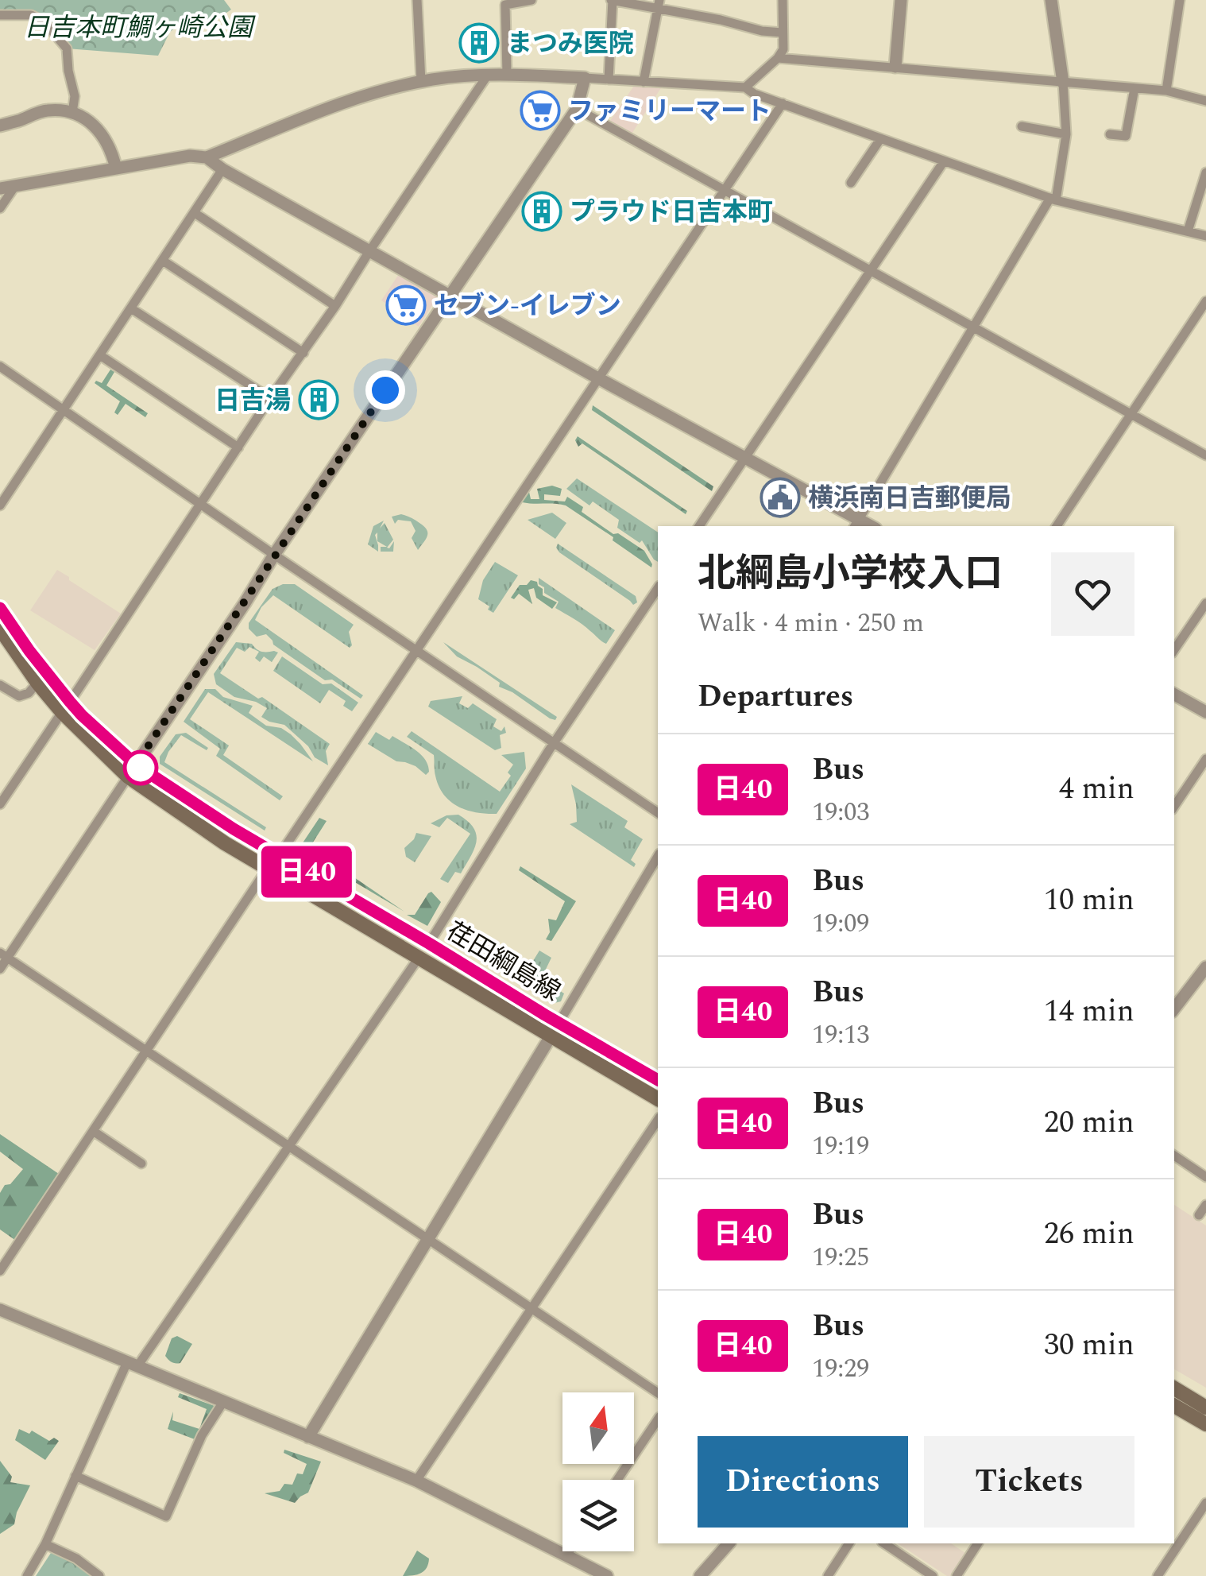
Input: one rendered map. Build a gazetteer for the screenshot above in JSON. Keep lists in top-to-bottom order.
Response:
{
  "streets": {
    "main road": ["荏田綱島線"]
  },
  "parks": ["日吉本町鯛ヶ崎公園"],
  "places": {
    "building": ["まつみ医院", "プラウド日吉本町", "日吉湯"],
    "supermarket": ["ファミリーマート", "セブン-イレブン"],
    "public building": ["横浜南日吉郵便局"]
  },
  "lines": ["bus line 日40"],
  "north": "top",
  "page": {
    "on_map": "日40",
    "heading": [
      ["北綱島小学校入口", "Walk · 4 min · 250 m"],
      "Departures"
    ],
    "list": [
      {
        "mark": "日40",
        "name": "Bus",
        "note": "19:03",
        "value": "4 min"
      },
      {
        "mark": "日40",
        "name": "Bus",
        "note": "19:09",
        "value": "10 min"
      },
      {
        "mark": "日40",
        "name": "Bus",
        "note": "19:13",
        "value": "14 min"
      },
      {
        "mark": "日40",
        "name": "Bus",
        "note": "19:19",
        "value": "20 min"
      },
      {
        "mark": "日40",
        "name": "Bus",
        "note": "19:25",
        "value": "26 min"
      },
      {
        "mark": "日40",
        "name": "Bus",
        "note": "19:29",
        "value": "30 min"
      }
    ],
    "buttons": ["Directions", "Tickets"]
  }
}
